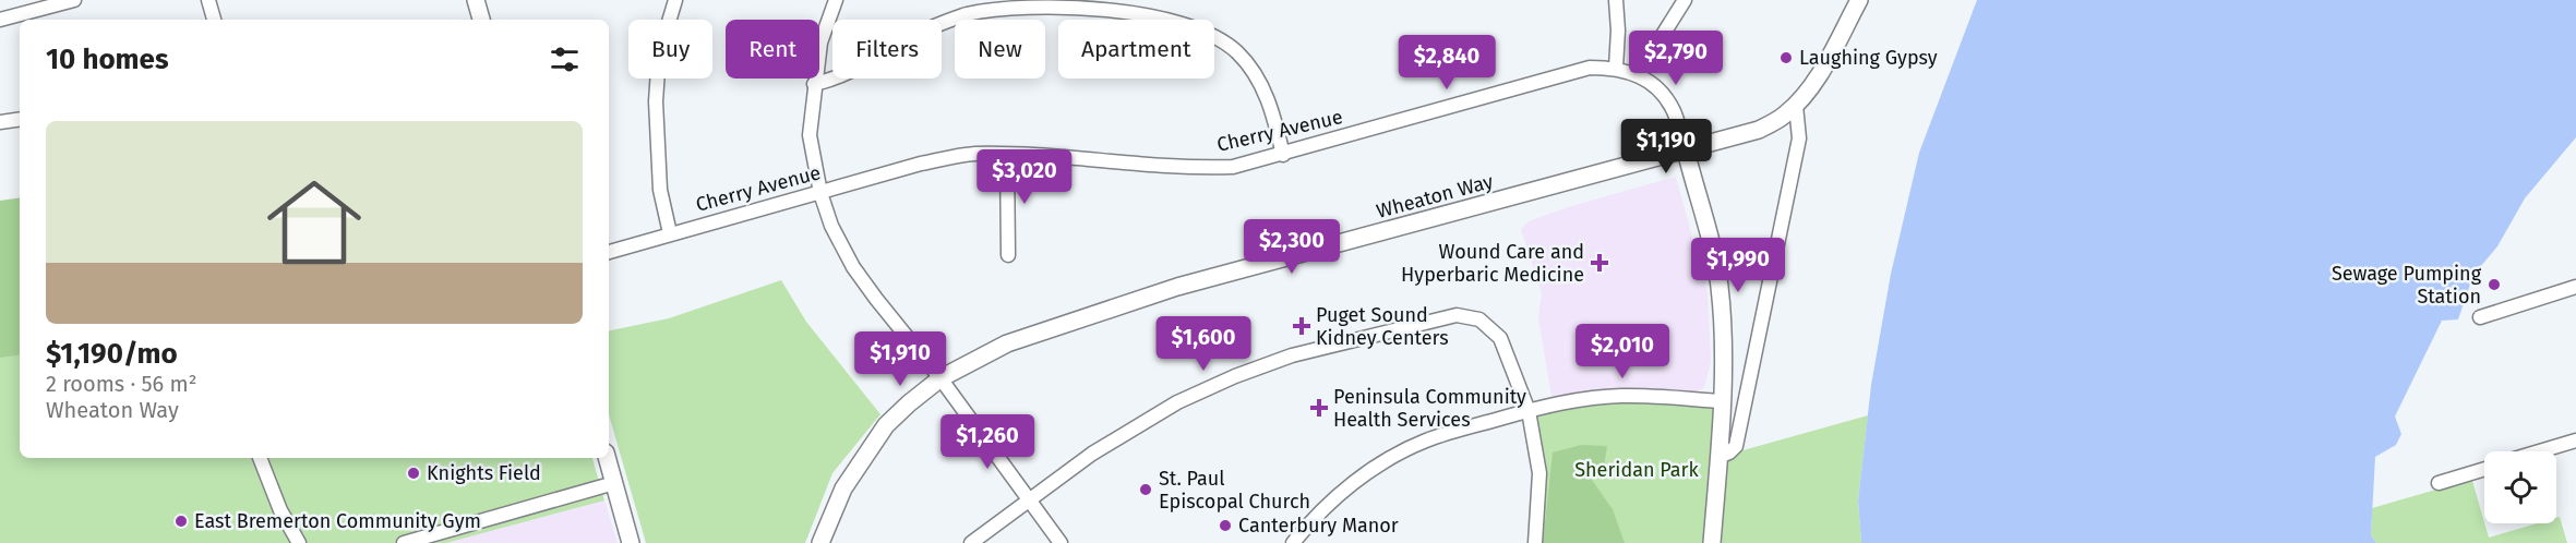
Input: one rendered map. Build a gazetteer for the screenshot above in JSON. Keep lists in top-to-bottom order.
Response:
{
  "streets": {
    "main road": ["Wheaton Way"],
    "street": ["Cherry Avenue"]
  },
  "crossings": [
    ["Cherry Avenue", "Wheaton Way"]
  ],
  "parks": ["Sheridan Park"],
  "places": {
    "other": [
      "Laughing Gypsy",
      "Sewage Pumping Station",
      "Knights Field",
      "St. Paul Episcopal Church",
      "East Bremerton Community Gym",
      "Canterbury Manor"
    ],
    "health": ["Wound Care and Hyperbaric Medicine", "Puget Sound Kidney Centers", "Peninsula Community Health Services"]
  },
  "page": {
    "chip": [
      "Buy",
      "Rent",
      "Filters",
      "New",
      "Apartment"
    ],
    "heading": "10 homes",
    "price": [
      "$2,790",
      "$2,840",
      "$1,190",
      "$3,020",
      "$2,300",
      "$1,990",
      "$1,600",
      "$2,010",
      "$1,910",
      "$1,260"
    ],
    "list": [
      {
        "name": "$1,190/mo",
        "note": "2 rooms · 56 m² · Wheaton Way"
      }
    ]
  }
}
